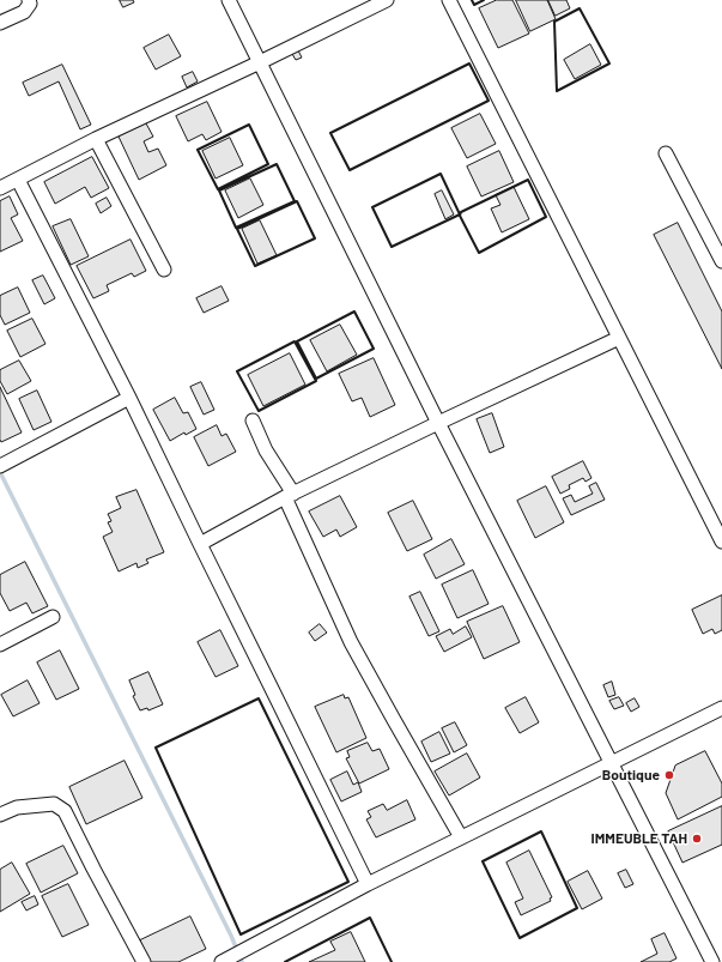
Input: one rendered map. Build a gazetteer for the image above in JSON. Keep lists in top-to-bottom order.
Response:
{
  "places": ["Boutique", "IMMEUBLE TAH"]
}
